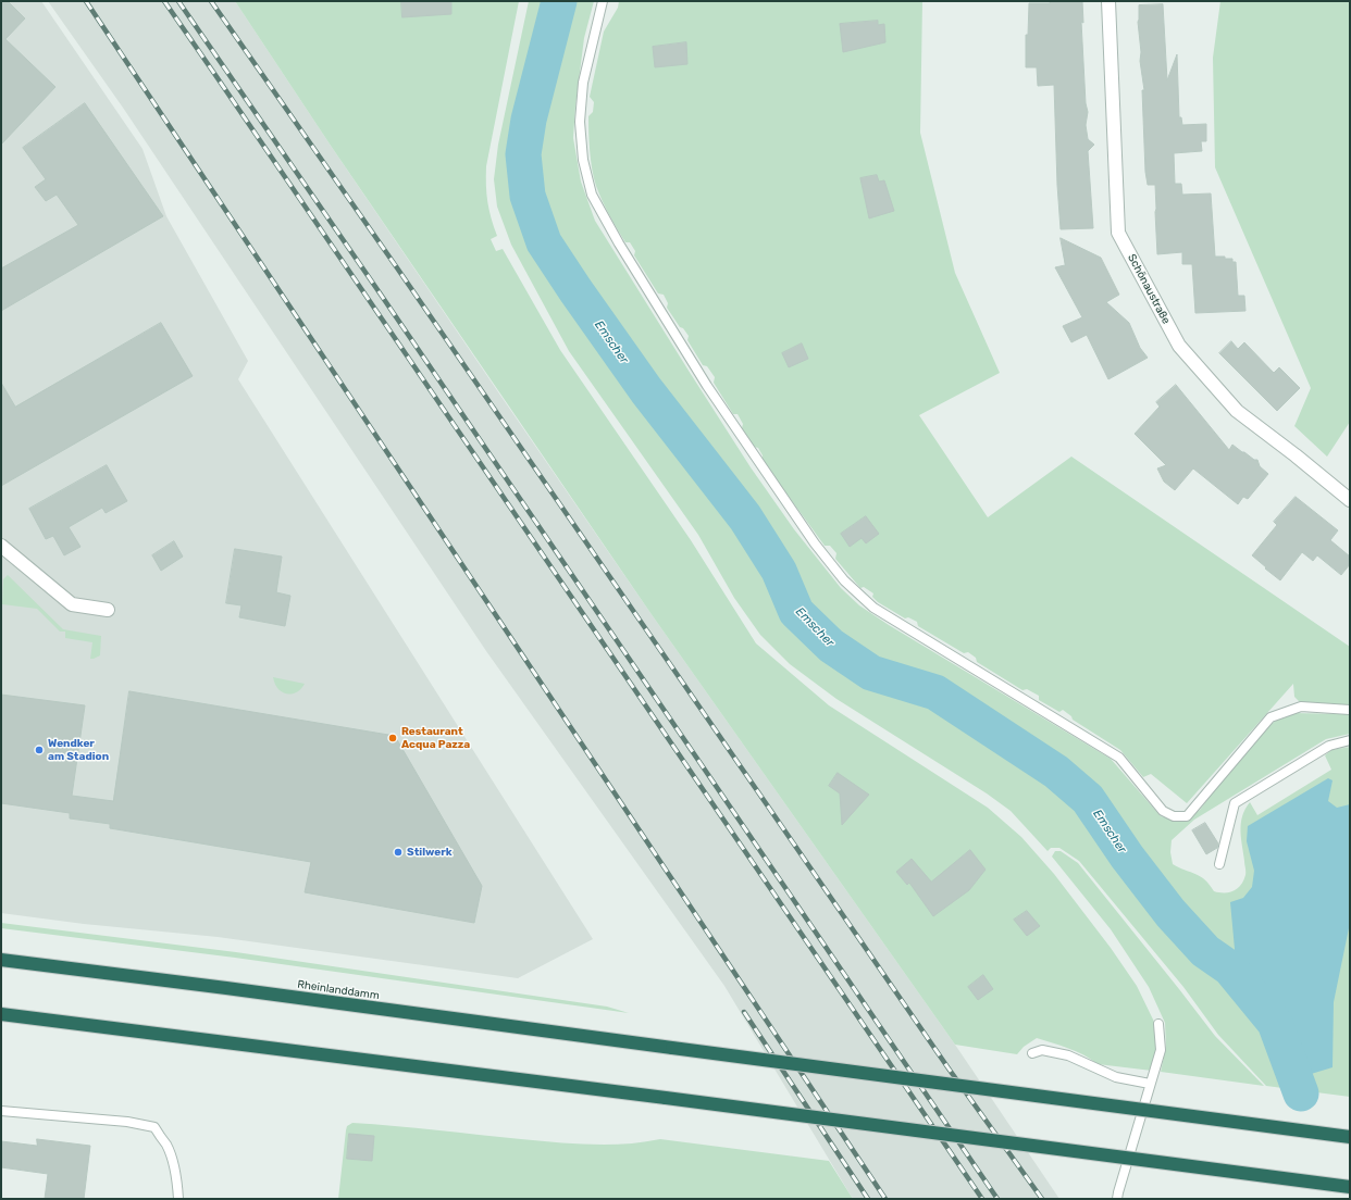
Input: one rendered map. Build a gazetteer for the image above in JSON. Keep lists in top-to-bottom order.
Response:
{
  "streets": {
    "highway": ["Rheinlanddamm"],
    "street": ["Schönaustraße"]
  },
  "water": ["Emscher"],
  "places": ["Restaurant Acqua Pazza", "Wendker am Stadion", "Stilwerk"]
}
